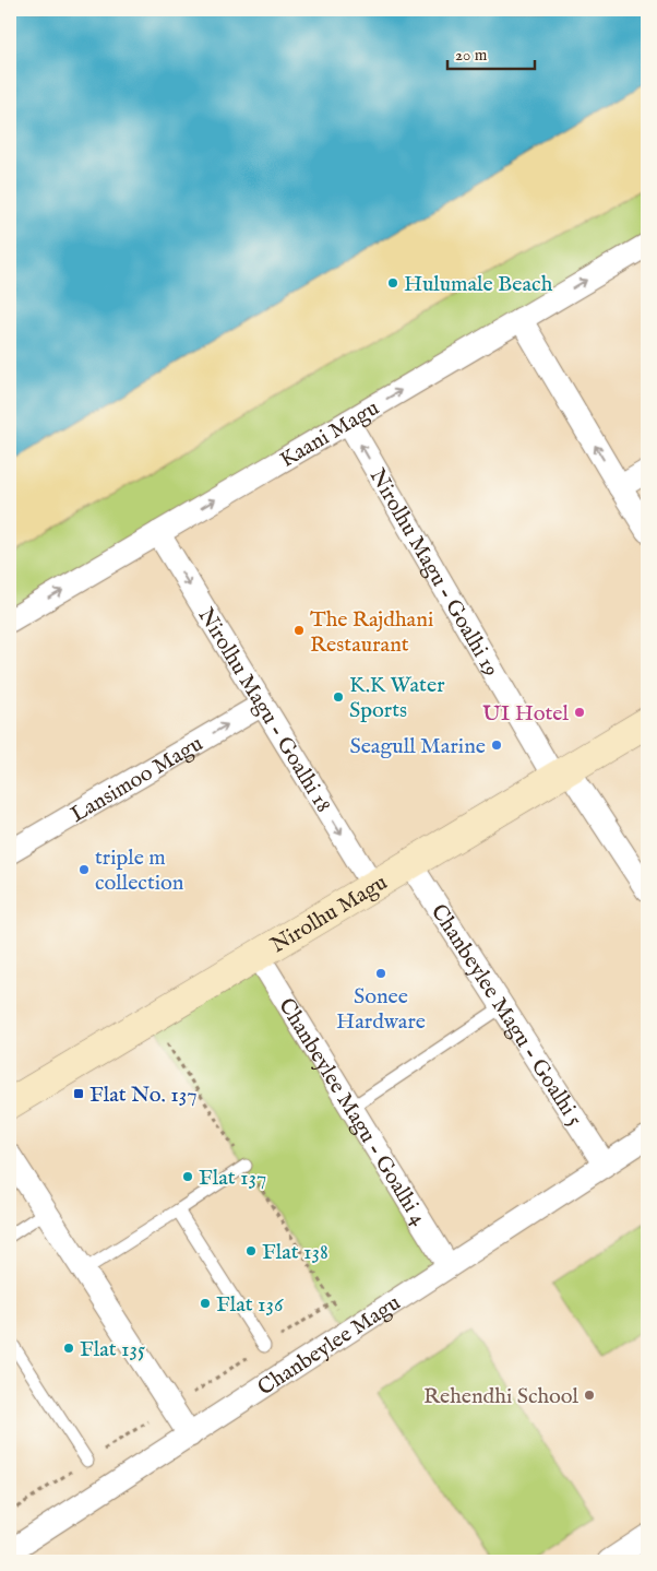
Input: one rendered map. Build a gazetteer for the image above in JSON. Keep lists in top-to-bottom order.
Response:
{
  "streets": {
    "street": [
      "Kaani Magu",
      "Nirolhu Magu - Goalhi 19",
      "Nirolhu Magu - Goalhi 18",
      "Lansimoo Magu",
      "Nirolhu Magu",
      "Chanbeylee Magu - Goalhi 5",
      "Chanbeylee Magu - Goalhi 4",
      "Chanbeylee Magu"
    ]
  },
  "crossings": [
    ["Kaani Magu", "Nirolhu Magu - Goalhi 19"],
    ["Kaani Magu", "Nirolhu Magu - Goalhi 18"],
    ["Nirolhu Magu - Goalhi 19", "Nirolhu Magu"],
    ["Nirolhu Magu - Goalhi 18", "Lansimoo Magu"],
    ["Nirolhu Magu - Goalhi 18", "Nirolhu Magu"],
    ["Nirolhu Magu", "Chanbeylee Magu - Goalhi 5"],
    ["Nirolhu Magu", "Chanbeylee Magu - Goalhi 4"],
    ["Chanbeylee Magu - Goalhi 5", "Chanbeylee Magu"],
    ["Chanbeylee Magu - Goalhi 4", "Chanbeylee Magu"]
  ],
  "one_way": ["Kaani Magu", "Nirolhu Magu - Goalhi 18", "Lansimoo Magu"],
  "places": {
    "other": [
      "Hulumale Beach",
      "The Rajdhani Restaurant",
      "K.K Water Sports",
      "UI Hotel",
      "Seagull Marine",
      "triple m collection",
      "Sonee Hardware",
      "Flat 137",
      "Flat 138",
      "Flat 136",
      "Flat 135",
      "Rehendhi School"
    ],
    "transit": ["Flat No. 137"]
  },
  "scale_bar": "20 m"
}
